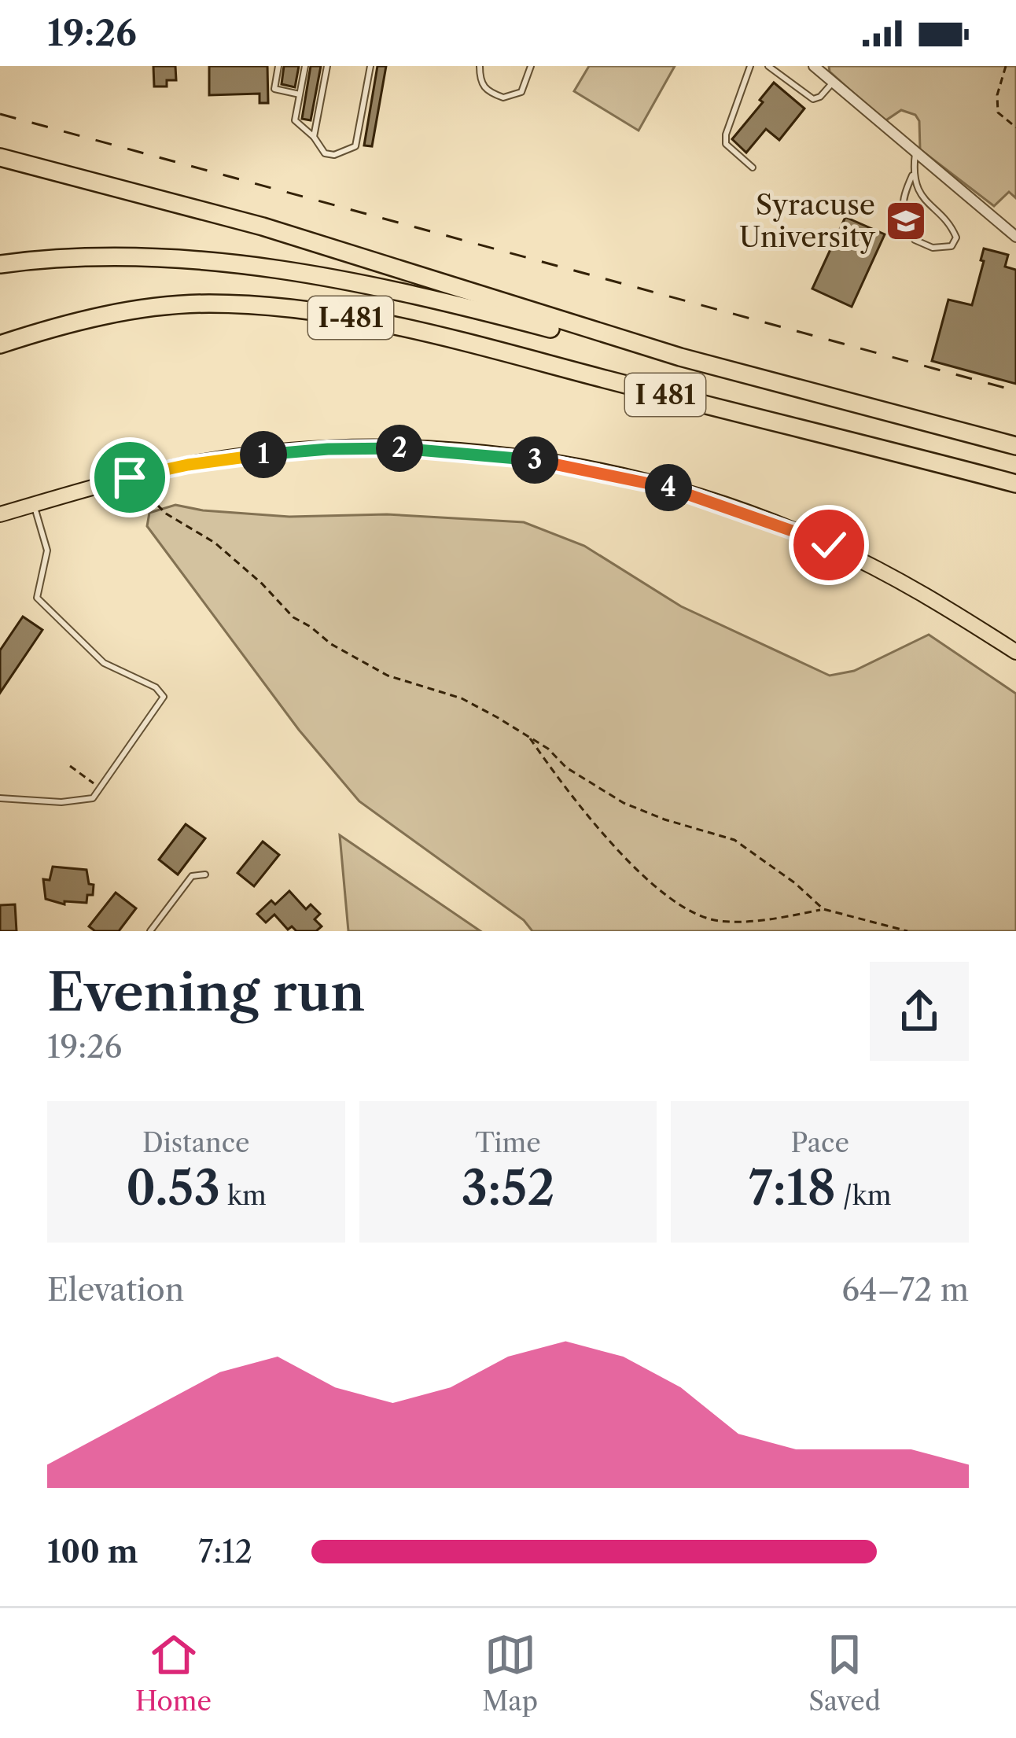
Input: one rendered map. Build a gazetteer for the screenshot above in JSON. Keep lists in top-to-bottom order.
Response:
{
  "streets": {
    "highway": ["I-481", "I 481"]
  },
  "crossings": [
    ["I-481", "I 481"]
  ],
  "places": {
    "school or university": ["Syracuse University"]
  },
  "page": {
    "status": "19:26",
    "pins": [
      "2",
      "1",
      "3",
      "4"
    ],
    "heading": ["Evening run", "19:26"],
    "stats": [
      ["Distance", "0.53 km"],
      ["Time", "3:52"],
      ["Pace", "7:18 /km"]
    ],
    "chart": ["Elevation", "64–72 m"],
    "list": [
      {
        "name": "100 m",
        "note": "7:12"
      }
    ],
    "tabs": ["Home", "Map", "Saved"]
  }
}
